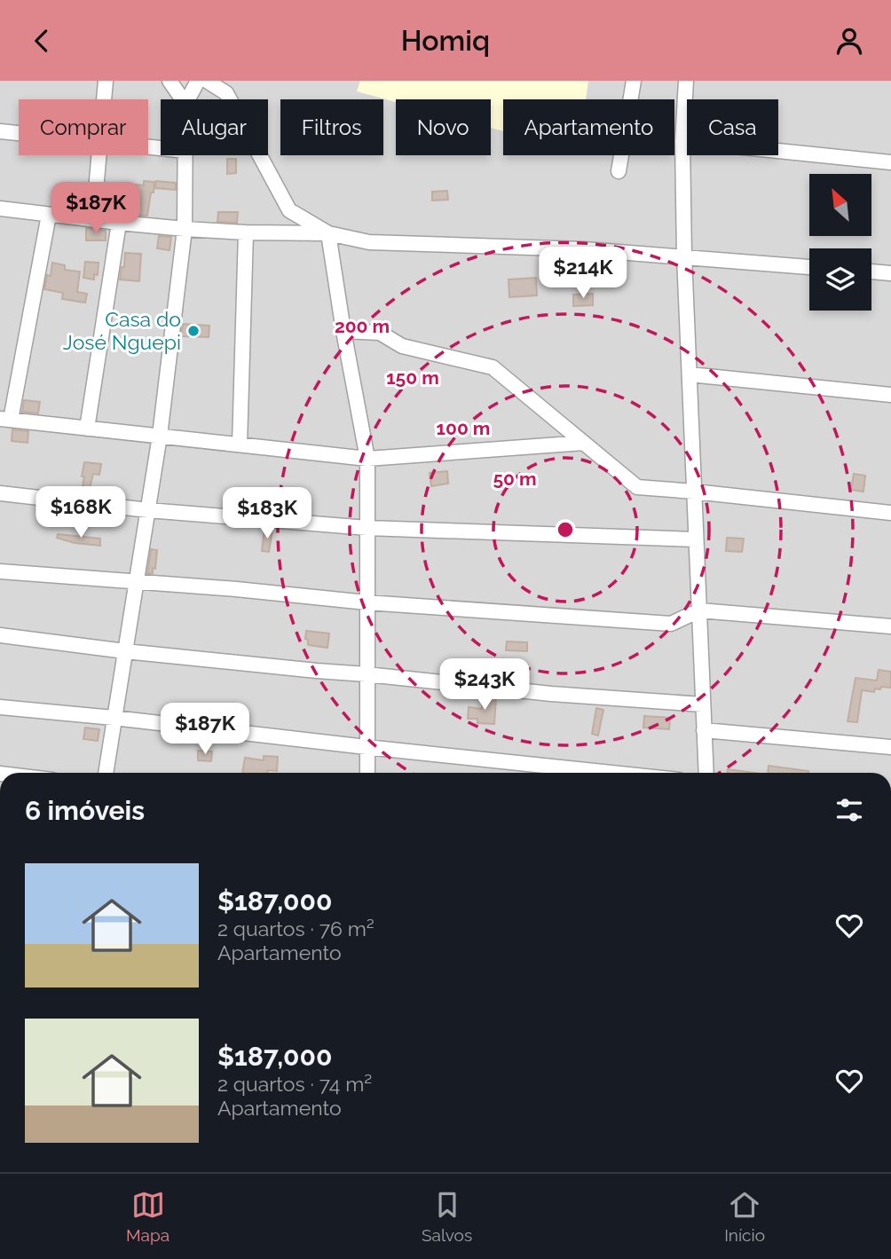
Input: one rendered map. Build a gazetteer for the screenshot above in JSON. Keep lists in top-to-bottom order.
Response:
{
  "places": ["Casa do José Nguepi"],
  "north": "top left",
  "page": {
    "header": "Homiq",
    "chip": [
      "Comprar",
      "Alugar",
      "Filtros",
      "Novo",
      "Apartamento",
      "Casa"
    ],
    "price": [
      "$187K",
      "$214K",
      "$168K",
      "$183K",
      "$243K",
      "$187K"
    ],
    "heading": "6 imóveis",
    "list": [
      {
        "name": "$187,000",
        "note": "2 quartos · 76 m² · Apartamento"
      },
      {
        "name": "$187,000",
        "note": "2 quartos · 74 m² · Apartamento"
      }
    ],
    "tabs": ["Mapa", "Salvos", "Início"]
  },
  "rings": [
    "200 m",
    "150 m",
    "100 m",
    "50 m"
  ]
}
